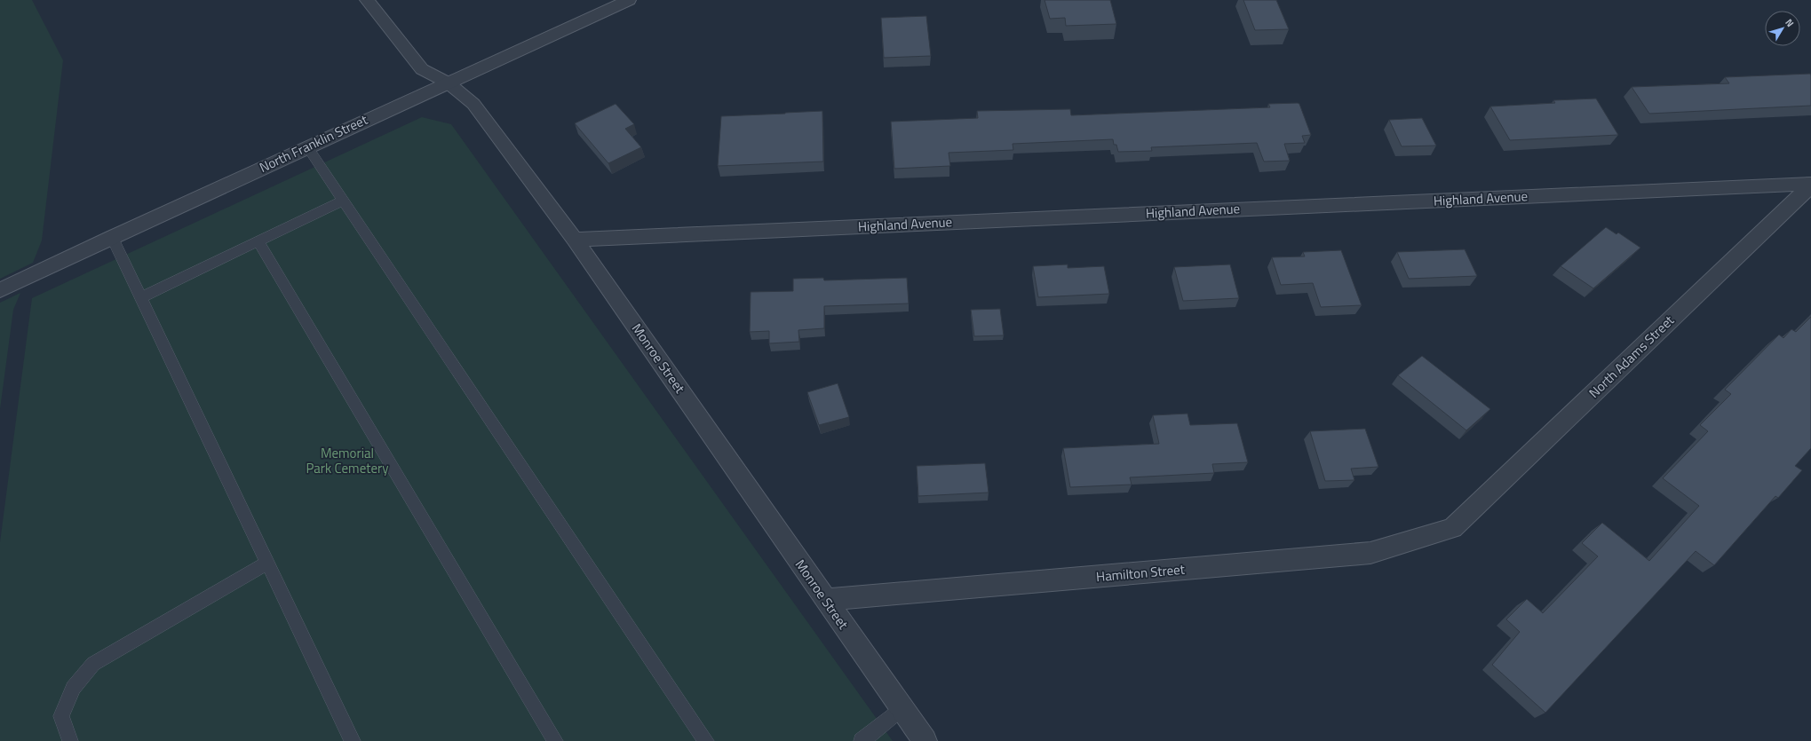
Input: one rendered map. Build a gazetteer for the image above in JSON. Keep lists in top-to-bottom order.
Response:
{
  "streets": {
    "street": [
      "North Franklin Street",
      "Highland Avenue",
      "North Adams Street",
      "Monroe Street",
      "Hamilton Street"
    ]
  },
  "crossings": [
    ["North Franklin Street", "Monroe Street"],
    ["Highland Avenue", "North Adams Street"],
    ["Highland Avenue", "Monroe Street"],
    ["North Adams Street", "Hamilton Street"],
    ["Monroe Street", "Hamilton Street"]
  ],
  "parks": ["Memorial Park Cemetery"],
  "north": "top right"
}
